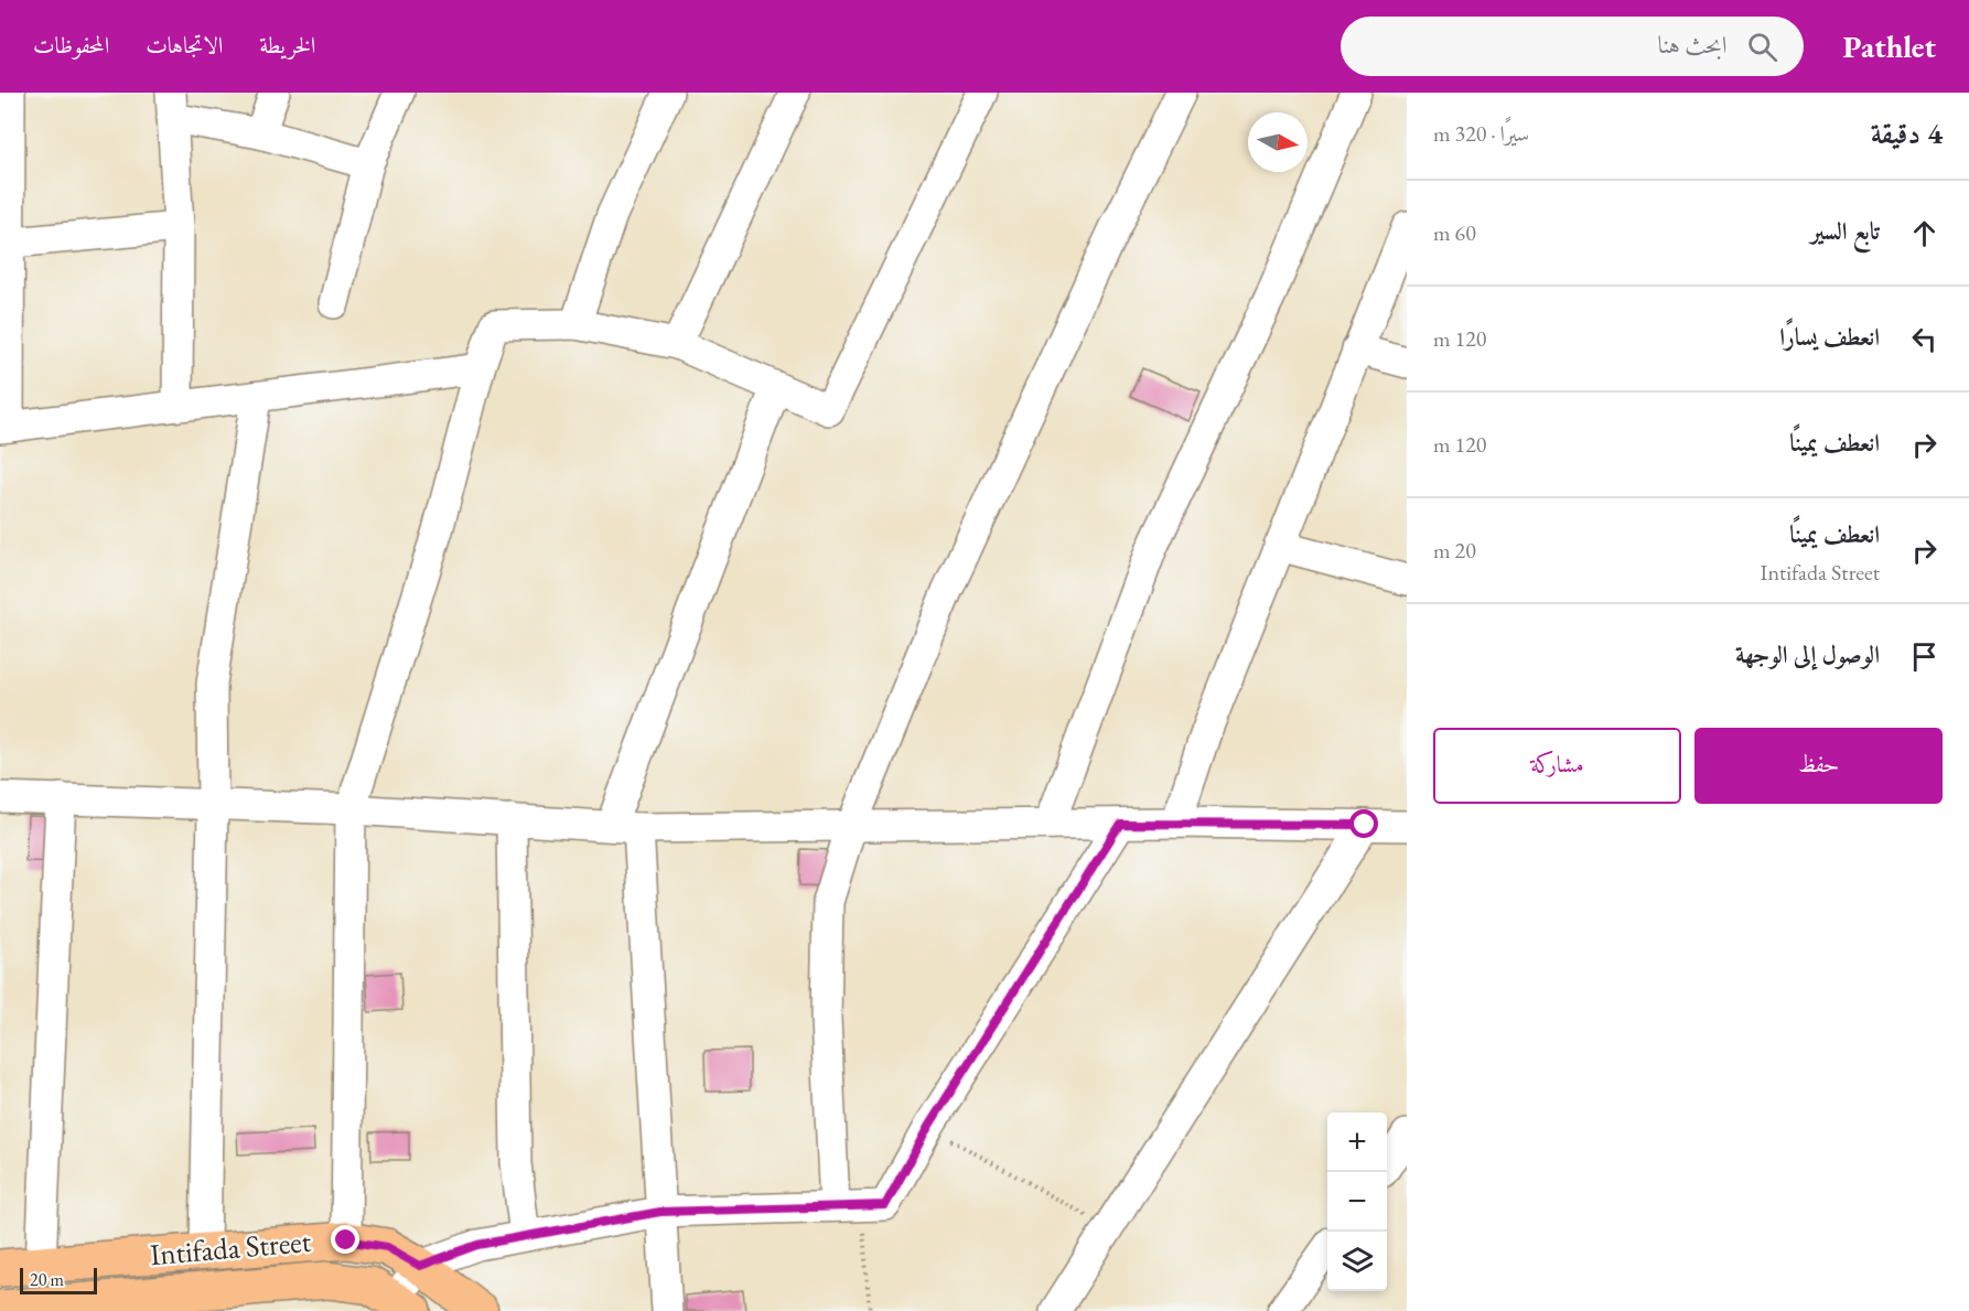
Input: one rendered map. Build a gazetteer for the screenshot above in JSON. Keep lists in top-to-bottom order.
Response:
{
  "streets": {
    "main road": ["Intifada Street"]
  },
  "scale_bar": "20 m",
  "north": "right",
  "page": {
    "header": "Pathlet",
    "search": "ابحث هنا",
    "nav": ["الخريطة", "الاتجاهات", "المحفوظات"],
    "heading": ["4 دقيقة", "سيرًا · 320 m"],
    "list": [
      ["تابع السير", "60 m"],
      ["انعطف يسارًا", "120 m"],
      ["انعطف يمينًا", "120 m"],
      ["انعطف يمينًا", "Intifada Street", "20 m"],
      "الوصول إلى الوجهة"
    ],
    "buttons": ["حفظ", "مشاركة"],
    "map_buttons": ["+", "−"],
    "scale": "20 m"
  }
}
